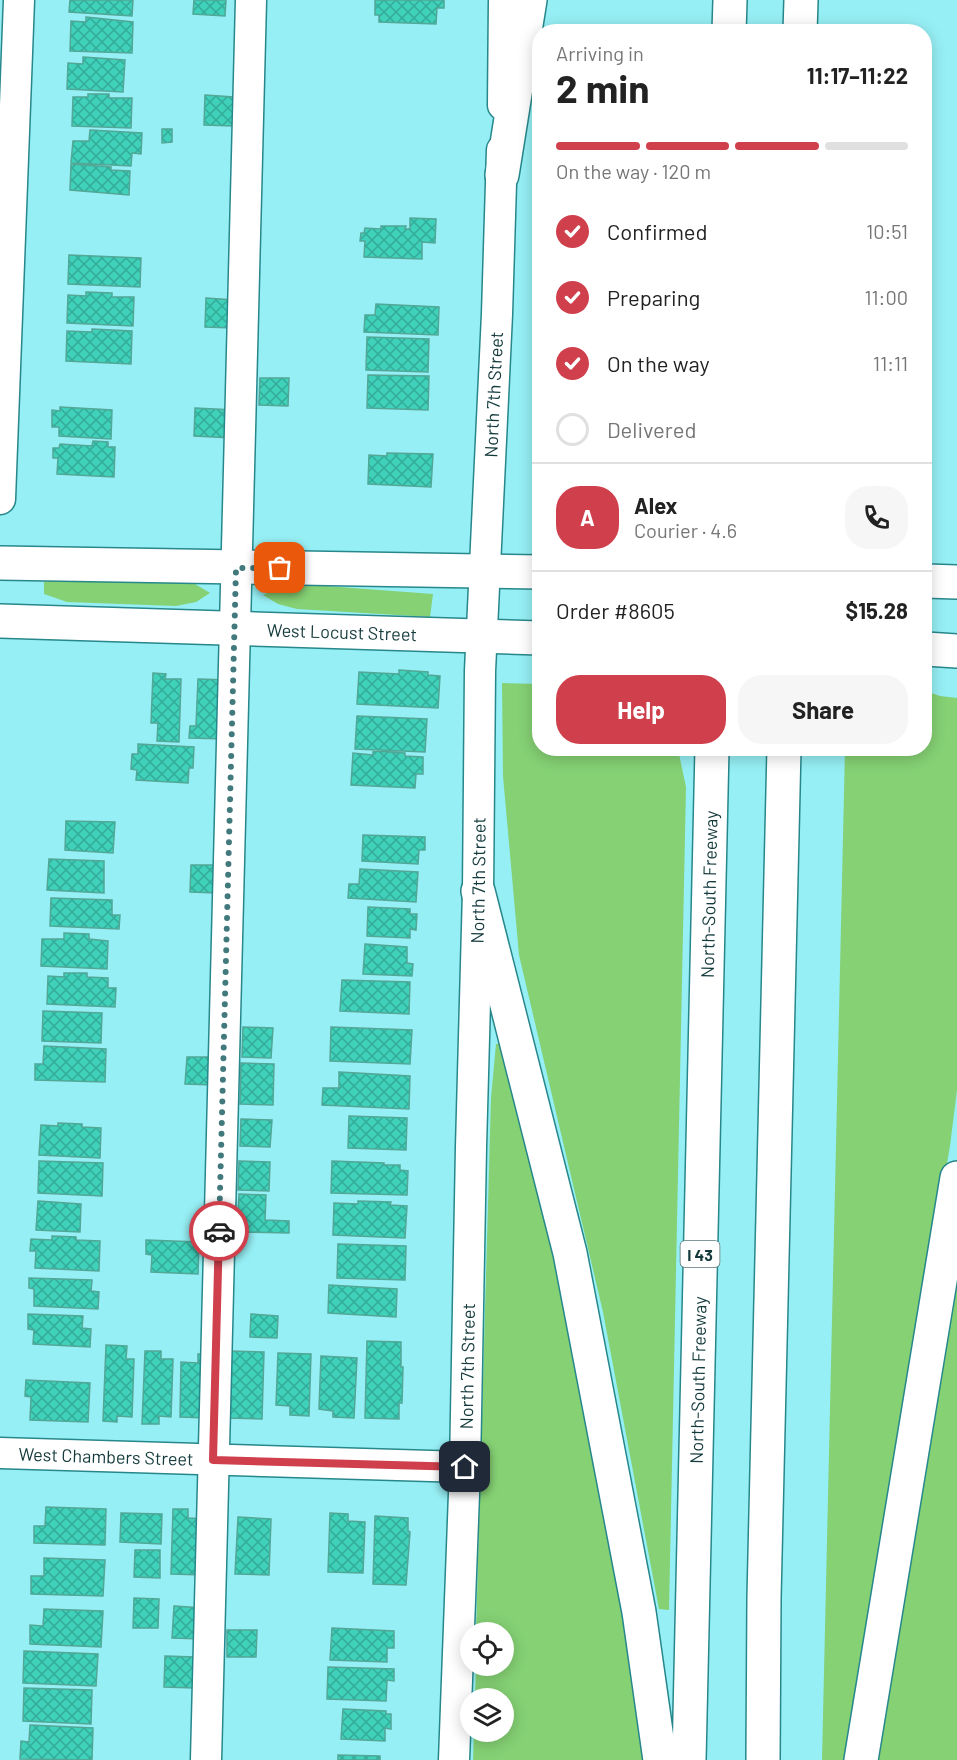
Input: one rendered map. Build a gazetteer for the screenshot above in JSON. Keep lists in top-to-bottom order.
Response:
{
  "streets": {
    "main road": ["West Locust Street", "North-South Freeway", "I 43"],
    "street": ["North 7th Street", "West Chambers Street"]
  },
  "crossings": [
    ["North 7th Street", "West Locust Street"],
    ["North 7th Street", "West Chambers Street"]
  ],
  "page": {
    "heading": ["2 min", "Arriving in", "11:17–11:22"],
    "panel": [
      "Alex",
      "Courier · 4.6",
      "Order #8605",
      "$15.28"
    ],
    "bar": "On the way · 120 m",
    "list": [
      ["Confirmed", "10:51"],
      ["Preparing", "11:00"],
      ["On the way", "11:11"],
      "Delivered"
    ],
    "round": "A",
    "buttons": ["Help", "Share"]
  }
}
